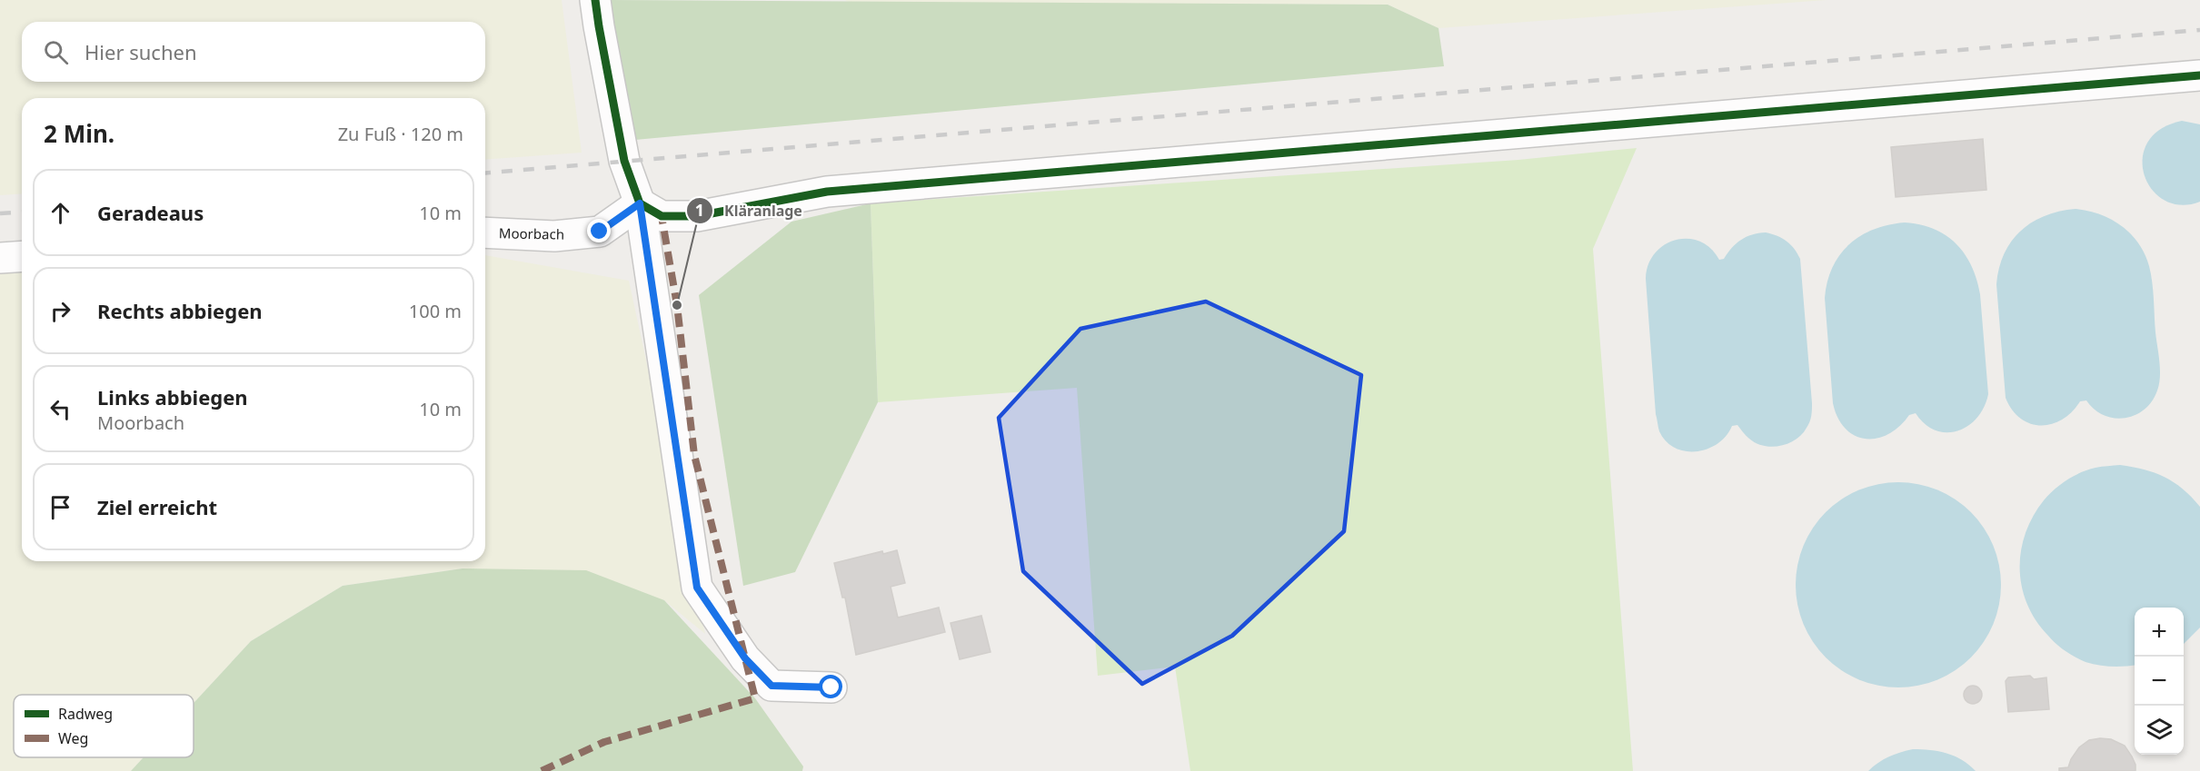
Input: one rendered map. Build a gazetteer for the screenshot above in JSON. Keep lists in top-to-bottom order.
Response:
{
  "streets": {
    "street": ["Moorbach"]
  },
  "places": ["Kläranlage"],
  "legend": ["Radweg", "Weg"],
  "page": {
    "search": "Hier suchen",
    "heading": ["2 Min.", "Zu Fuß · 120 m"],
    "list": [
      ["Geradeaus", "10 m"],
      ["Rechts abbiegen", "100 m"],
      ["Links abbiegen", "Moorbach", "10 m"],
      "Ziel erreicht"
    ],
    "map_buttons": ["+", "−"]
  }
}
